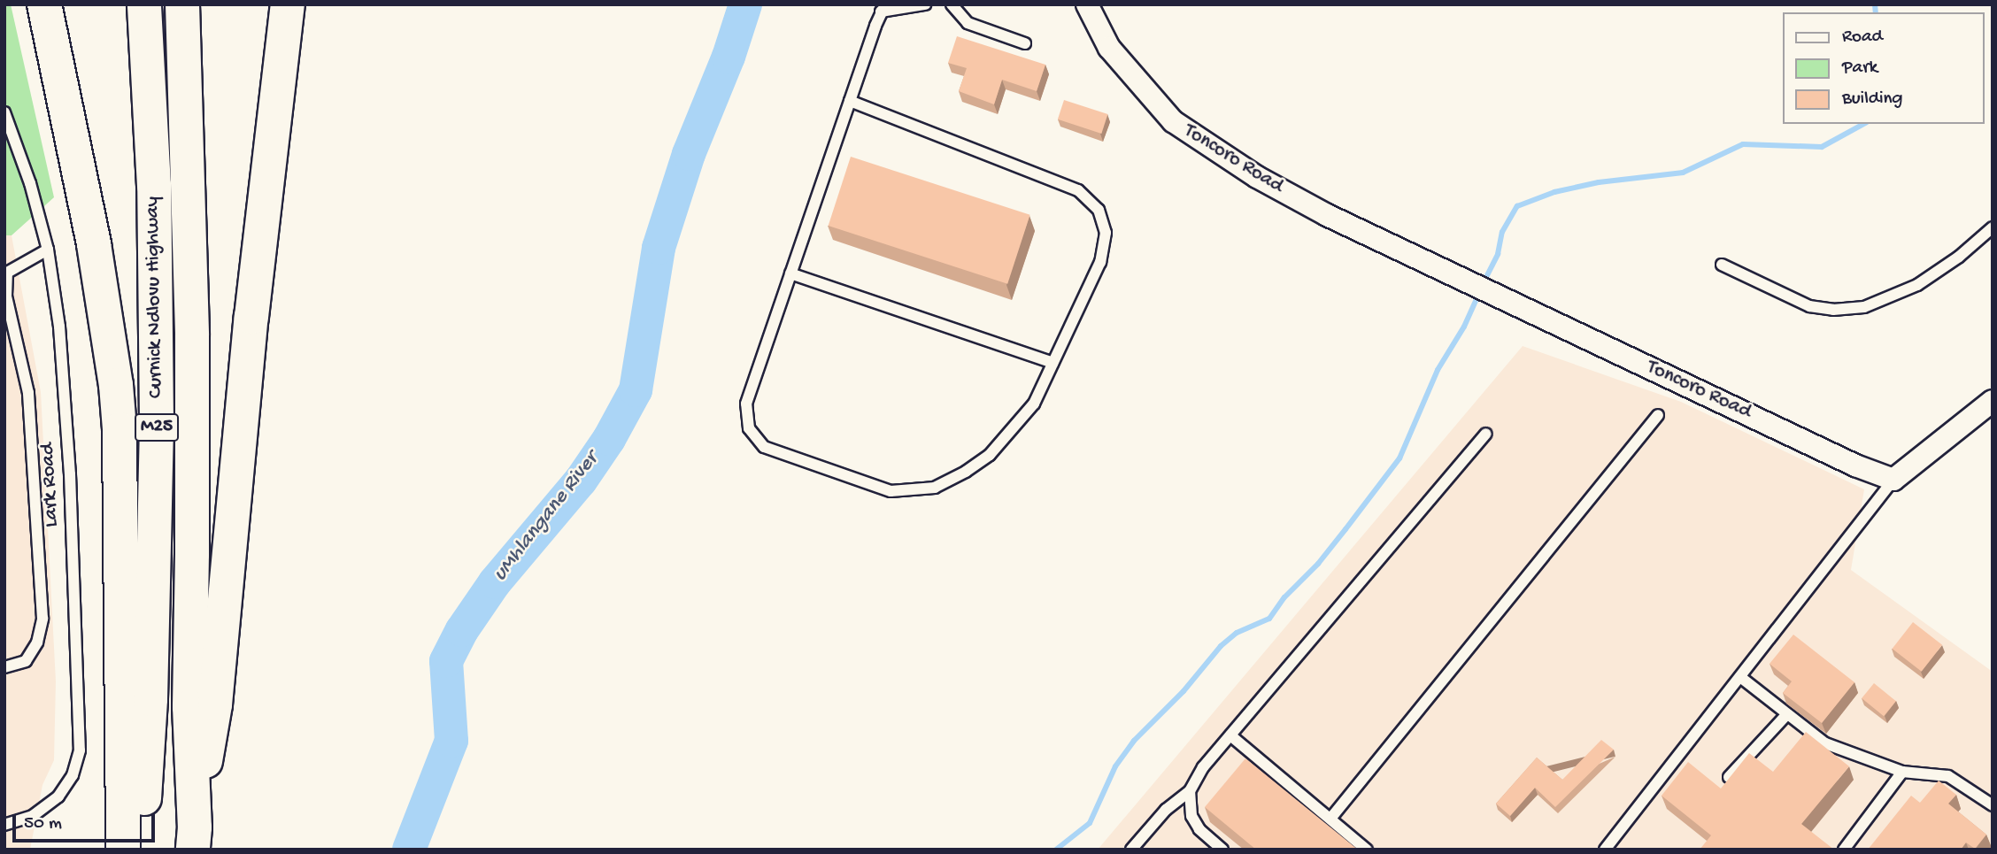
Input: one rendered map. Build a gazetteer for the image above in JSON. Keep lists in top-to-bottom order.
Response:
{
  "streets": {
    "main road": ["Curnick Ndlovu Highway", "M25"],
    "street": ["Toncoro Road"],
    "lane": ["Lark Road"]
  },
  "water": ["uMhlangane River"],
  "legend": ["Road", "Park", "Building"],
  "scale_bar": "50 m"
}
